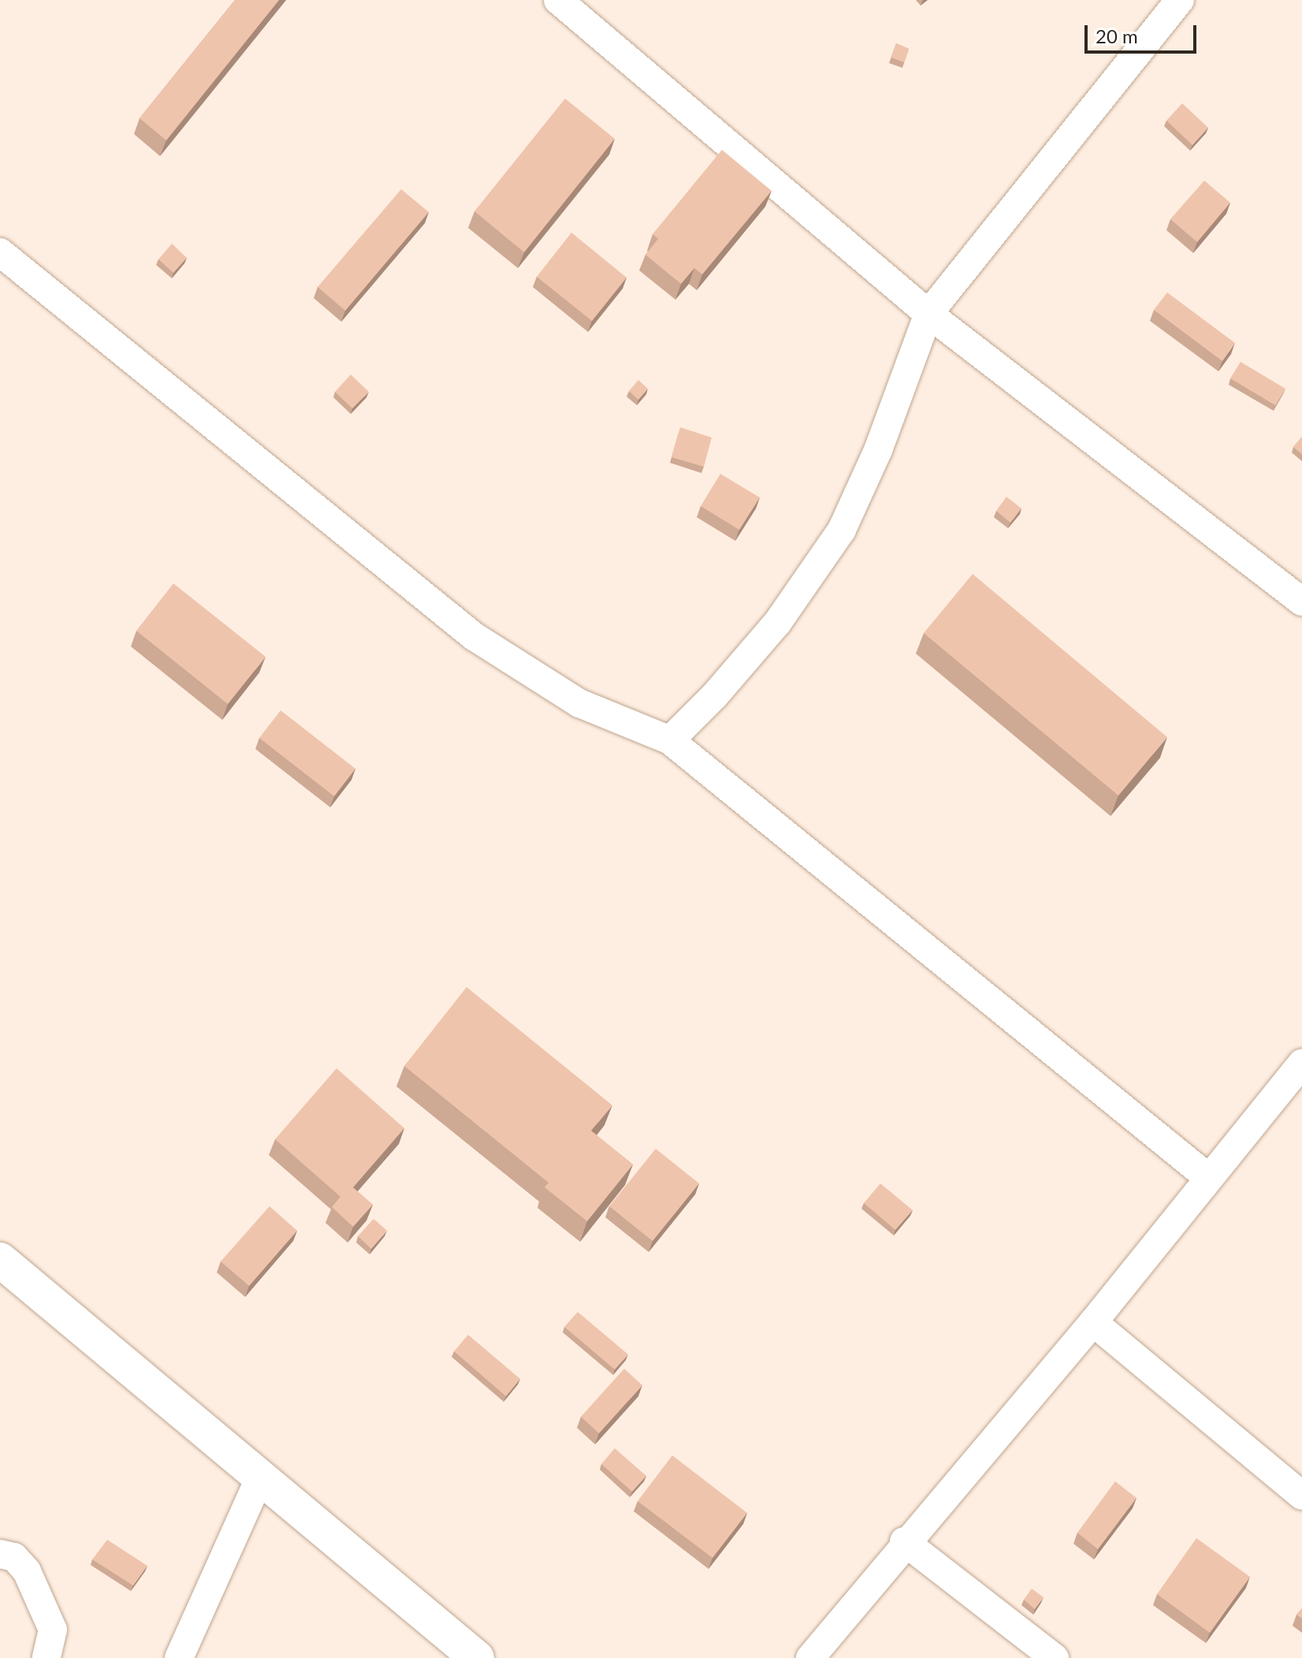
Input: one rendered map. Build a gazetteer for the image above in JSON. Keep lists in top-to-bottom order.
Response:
{
  "scale_bar": "20 m"
}
